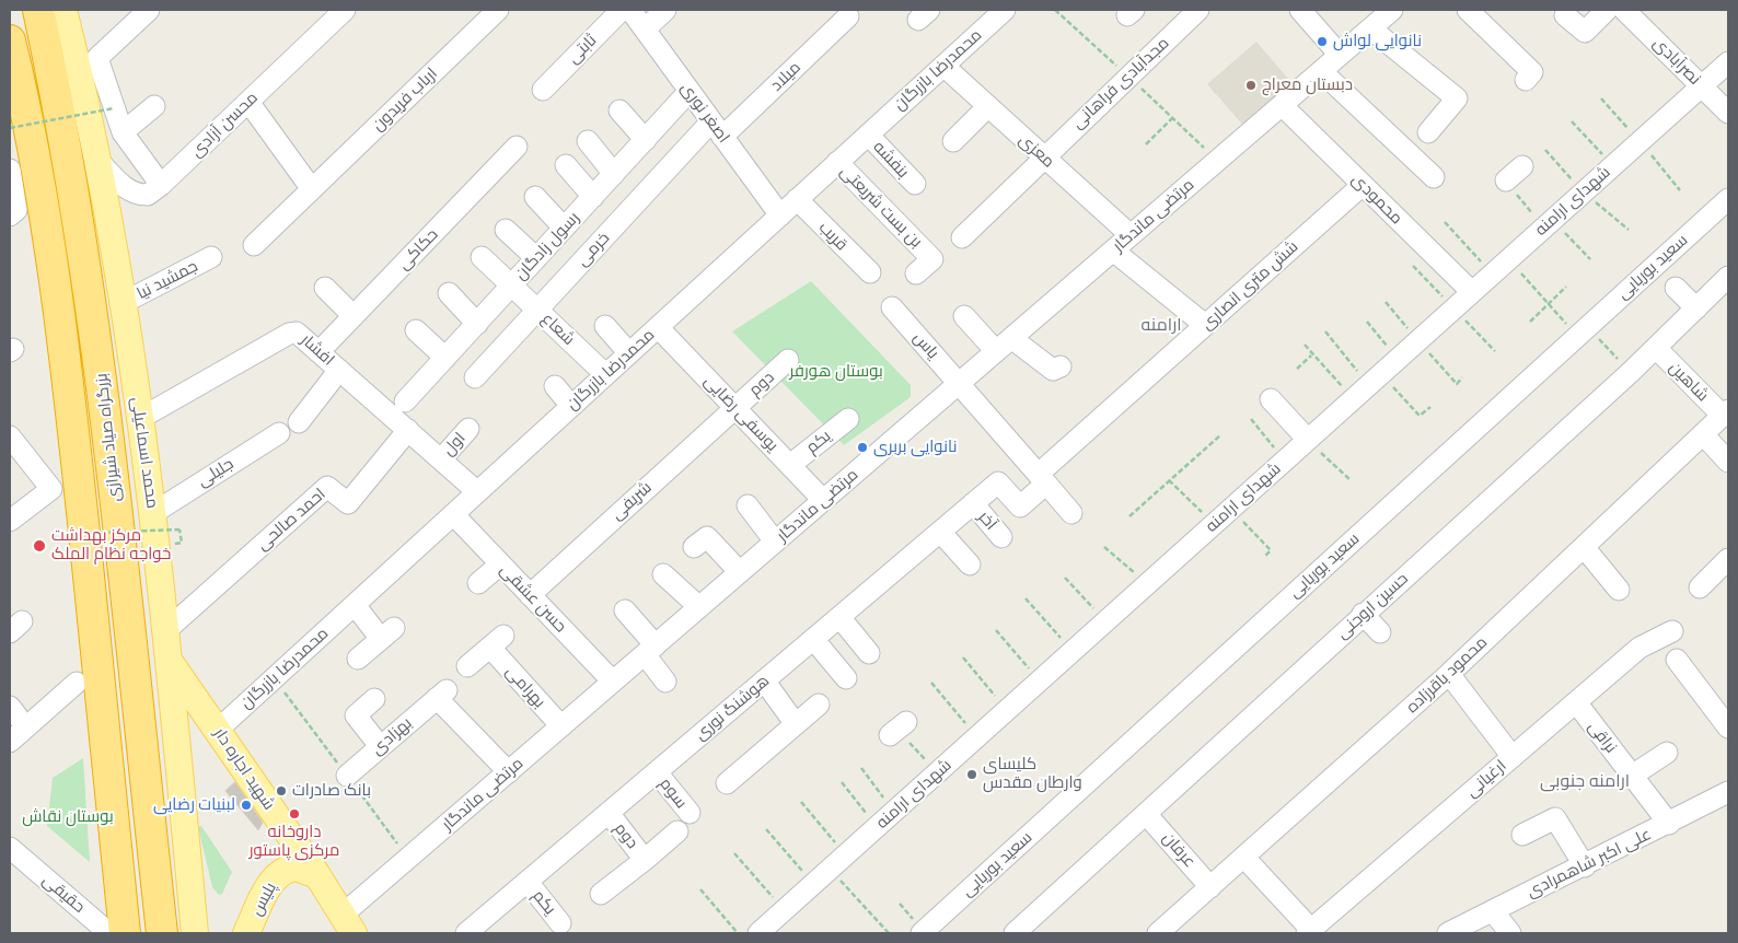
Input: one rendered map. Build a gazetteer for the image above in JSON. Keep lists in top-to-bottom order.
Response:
{
  "streets": {
    "highway": ["بزرگراه صیاد شیرازی"],
    "main road": ["محمد اسماعیلی", "شهید اجاره دار", "پلیس"],
    "street": [
      "ثابتی",
      "نصرآبادی",
      "محمدرضا بازرگان",
      "میلاد",
      "مجدآبادی فراهانی",
      "ارباب فریدون",
      "اصغر نوری",
      "محسن آزادی",
      "معزی",
      "بنفشه",
      "محمودی",
      "شهدای ارامنه",
      "بن بست شریعتی",
      "مرتضی ماندگار",
      "قریب",
      "رسول زادگان",
      "حکاکی",
      "خرمی",
      "سعید بوریایی",
      "جمشید نیا",
      "شش متری انصاری",
      "شعاع",
      "یاس",
      "افشار",
      "شاهین",
      "دوم",
      "یوسفی رضایی",
      "یکم",
      "اول",
      "جلیلی",
      "شریفی",
      "احمد صالحی",
      "آخر",
      "حسن عشقی",
      "حسین اروجنی",
      "محمود باقرزاده",
      "بهرامی",
      "هوشنگ نوری",
      "بهزادی",
      "نراقی",
      "ارغیانی",
      "سوم",
      "عرفان",
      "علی اکبر شاهمرادی",
      "حقیقی"
    ]
  },
  "crossings": [
    ["نصرآبادی", "شهدای ارامنه"],
    ["محمدرضا بازرگان", "اصغر نوری"],
    ["محمدرضا بازرگان", "معزی"],
    ["محمدرضا بازرگان", "بنفشه"],
    ["محمدرضا بازرگان", "بن بست شریعتی"],
    ["محمدرضا بازرگان", "قریب"],
    ["محمدرضا بازرگان", "شعاع"],
    ["محمدرضا بازرگان", "یوسفی رضایی"],
    ["محمدرضا بازرگان", "حسن عشقی"],
    ["محمدرضا بازرگان", "شهید اجاره دار"],
    ["میلاد", "اصغر نوری"],
    ["میلاد", "خرمی"],
    ["مجدآبادی فراهانی", "معزی"],
    ["اصغر نوری", "رسول زادگان"],
    ["اصغر نوری", "خرمی"],
    ["محسن آزادی", "محمد اسماعیلی"],
    ["معزی", "مرتضی ماندگار"],
    ["محمودی", "شهدای ارامنه"],
    ["محمودی", "مرتضی ماندگار"],
    ["محمودی", "شش متری انصاری"],
    ["مرتضی ماندگار", "یاس"],
    ["مرتضی ماندگار", "یوسفی رضایی"],
    ["مرتضی ماندگار", "حسن عشقی"],
    ["مرتضی ماندگار", "بهرامی"],
    ["مرتضی ماندگار", "بهزادی"],
    ["مرتضی ماندگار", "شهید اجاره دار"],
    ["رسول زادگان", "شعاع"],
    ["حکاکی", "افشار"],
    ["خرمی", "شعاع"],
    ["جمشید نیا", "محمد اسماعیلی"],
    ["شش متری انصاری", "یاس"],
    ["شش متری انصاری", "هوشنگ نوری"],
    ["افشار", "اول"],
    ["افشار", "محمد اسماعیلی"],
    ["افشار", "احمد صالحی"],
    ["شاهین", "حسین اروجنی"],
    ["شاهین", "محمود باقرزاده"],
    ["دوم", "یوسفی رضایی"],
    ["دوم", "شریفی"],
    ["دوم", "هوشنگ نوری"],
    ["یوسفی رضایی", "یکم"],
    ["یوسفی رضایی", "شریفی"],
    ["یکم", "هوشنگ نوری"],
    ["محمد اسماعیلی", "جلیلی"],
    ["محمد اسماعیلی", "احمد صالحی"],
    ["محمد اسماعیلی", "شهید اجاره دار"],
    ["شریفی", "حسن عشقی"],
    ["آخر", "هوشنگ نوری"],
    ["حسین اروجنی", "عرفان"],
    ["محمود باقرزاده", "عرفان"],
    ["هوشنگ نوری", "سوم"],
    ["نراقی", "ارغیانی"],
    ["نراقی", "علی اکبر شاهمرادی"],
    ["شهید اجاره دار", "پلیس"]
  ],
  "districts": ["ارامنه", "ارامنه جنوبی"],
  "parks": ["بوستان هورفر", "بوستان نقاش"],
  "places": [
    "نانوایی لواش",
    "دبستان معراج",
    "نانوایی بربری",
    "مرکز بهداشت خواجه نظام الملک",
    "کلیسای وارطان مقدس",
    "بانک صادرات",
    "لبنیات رضایی",
    "داروخانه مرکزی پاستور"
  ]
}
